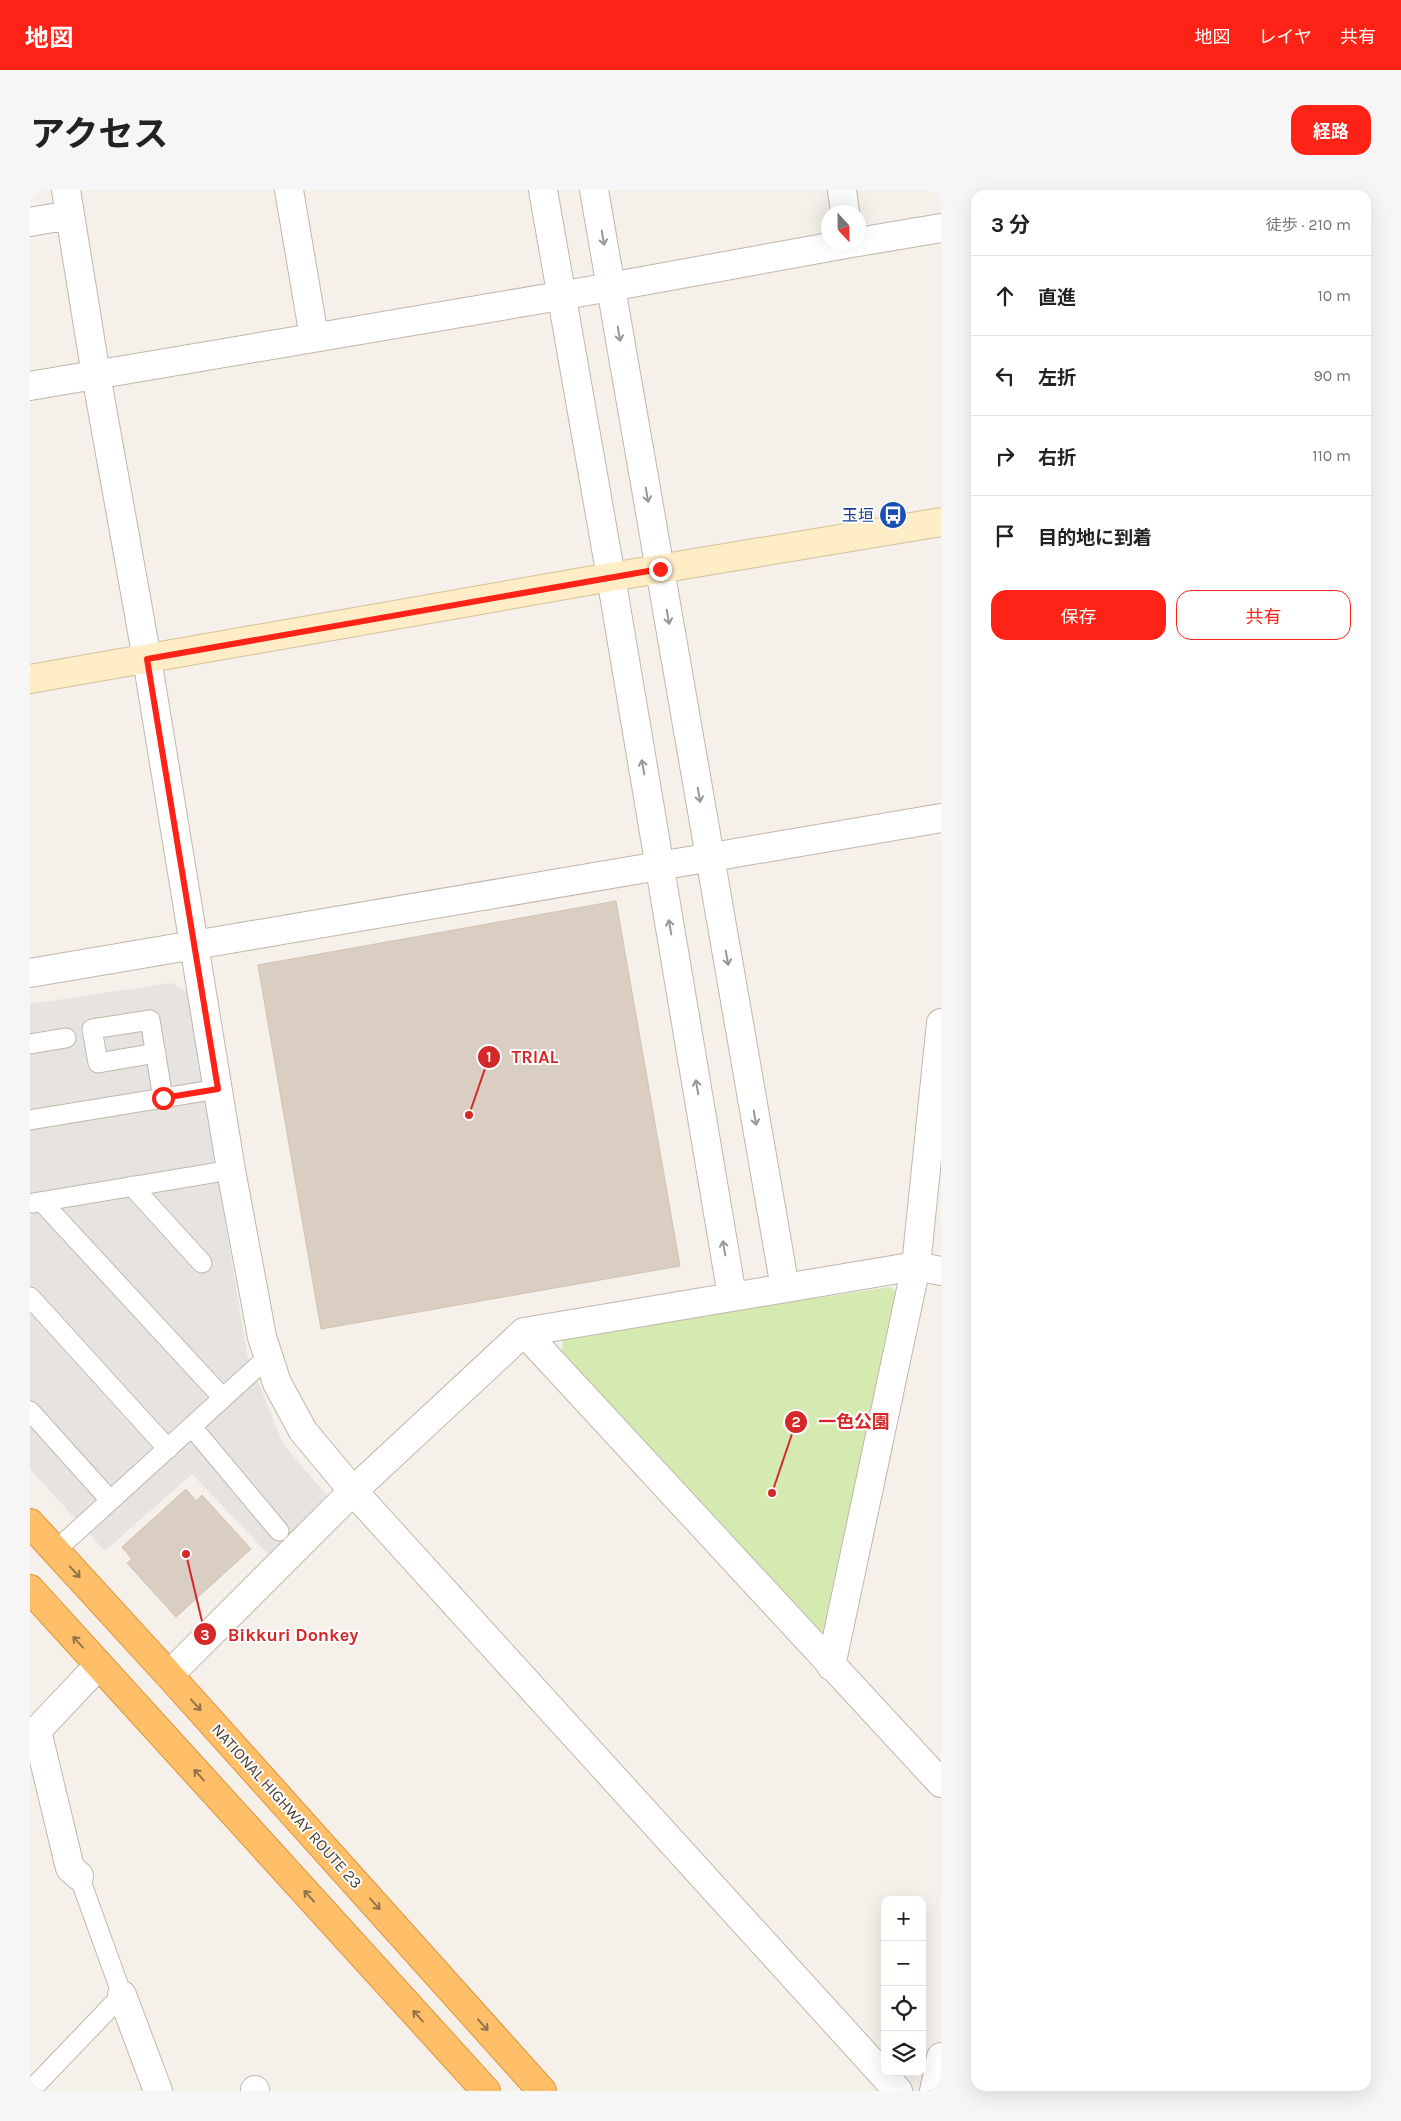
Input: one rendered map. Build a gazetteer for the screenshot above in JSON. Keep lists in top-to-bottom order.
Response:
{
  "streets": {
    "highway": ["NATIONAL HIGHWAY ROUTE 23"]
  },
  "places": {
    "bus stop": ["玉垣"],
    "other": ["TRIAL", "一色公園", "Bikkuri Donkey"]
  },
  "north": "bottom",
  "page": {
    "header": "地図",
    "nav": ["地図", "レイヤ", "共有"],
    "title": "アクセス",
    "buttons": [
      "経路",
      ["保存", "共有"]
    ],
    "heading": ["3 分", "徒歩 · 210 m"],
    "list": [
      ["直進", "10 m"],
      ["左折", "90 m"],
      ["右折", "110 m"],
      "目的地に到着"
    ],
    "map_buttons": ["+", "−"]
  }
}
